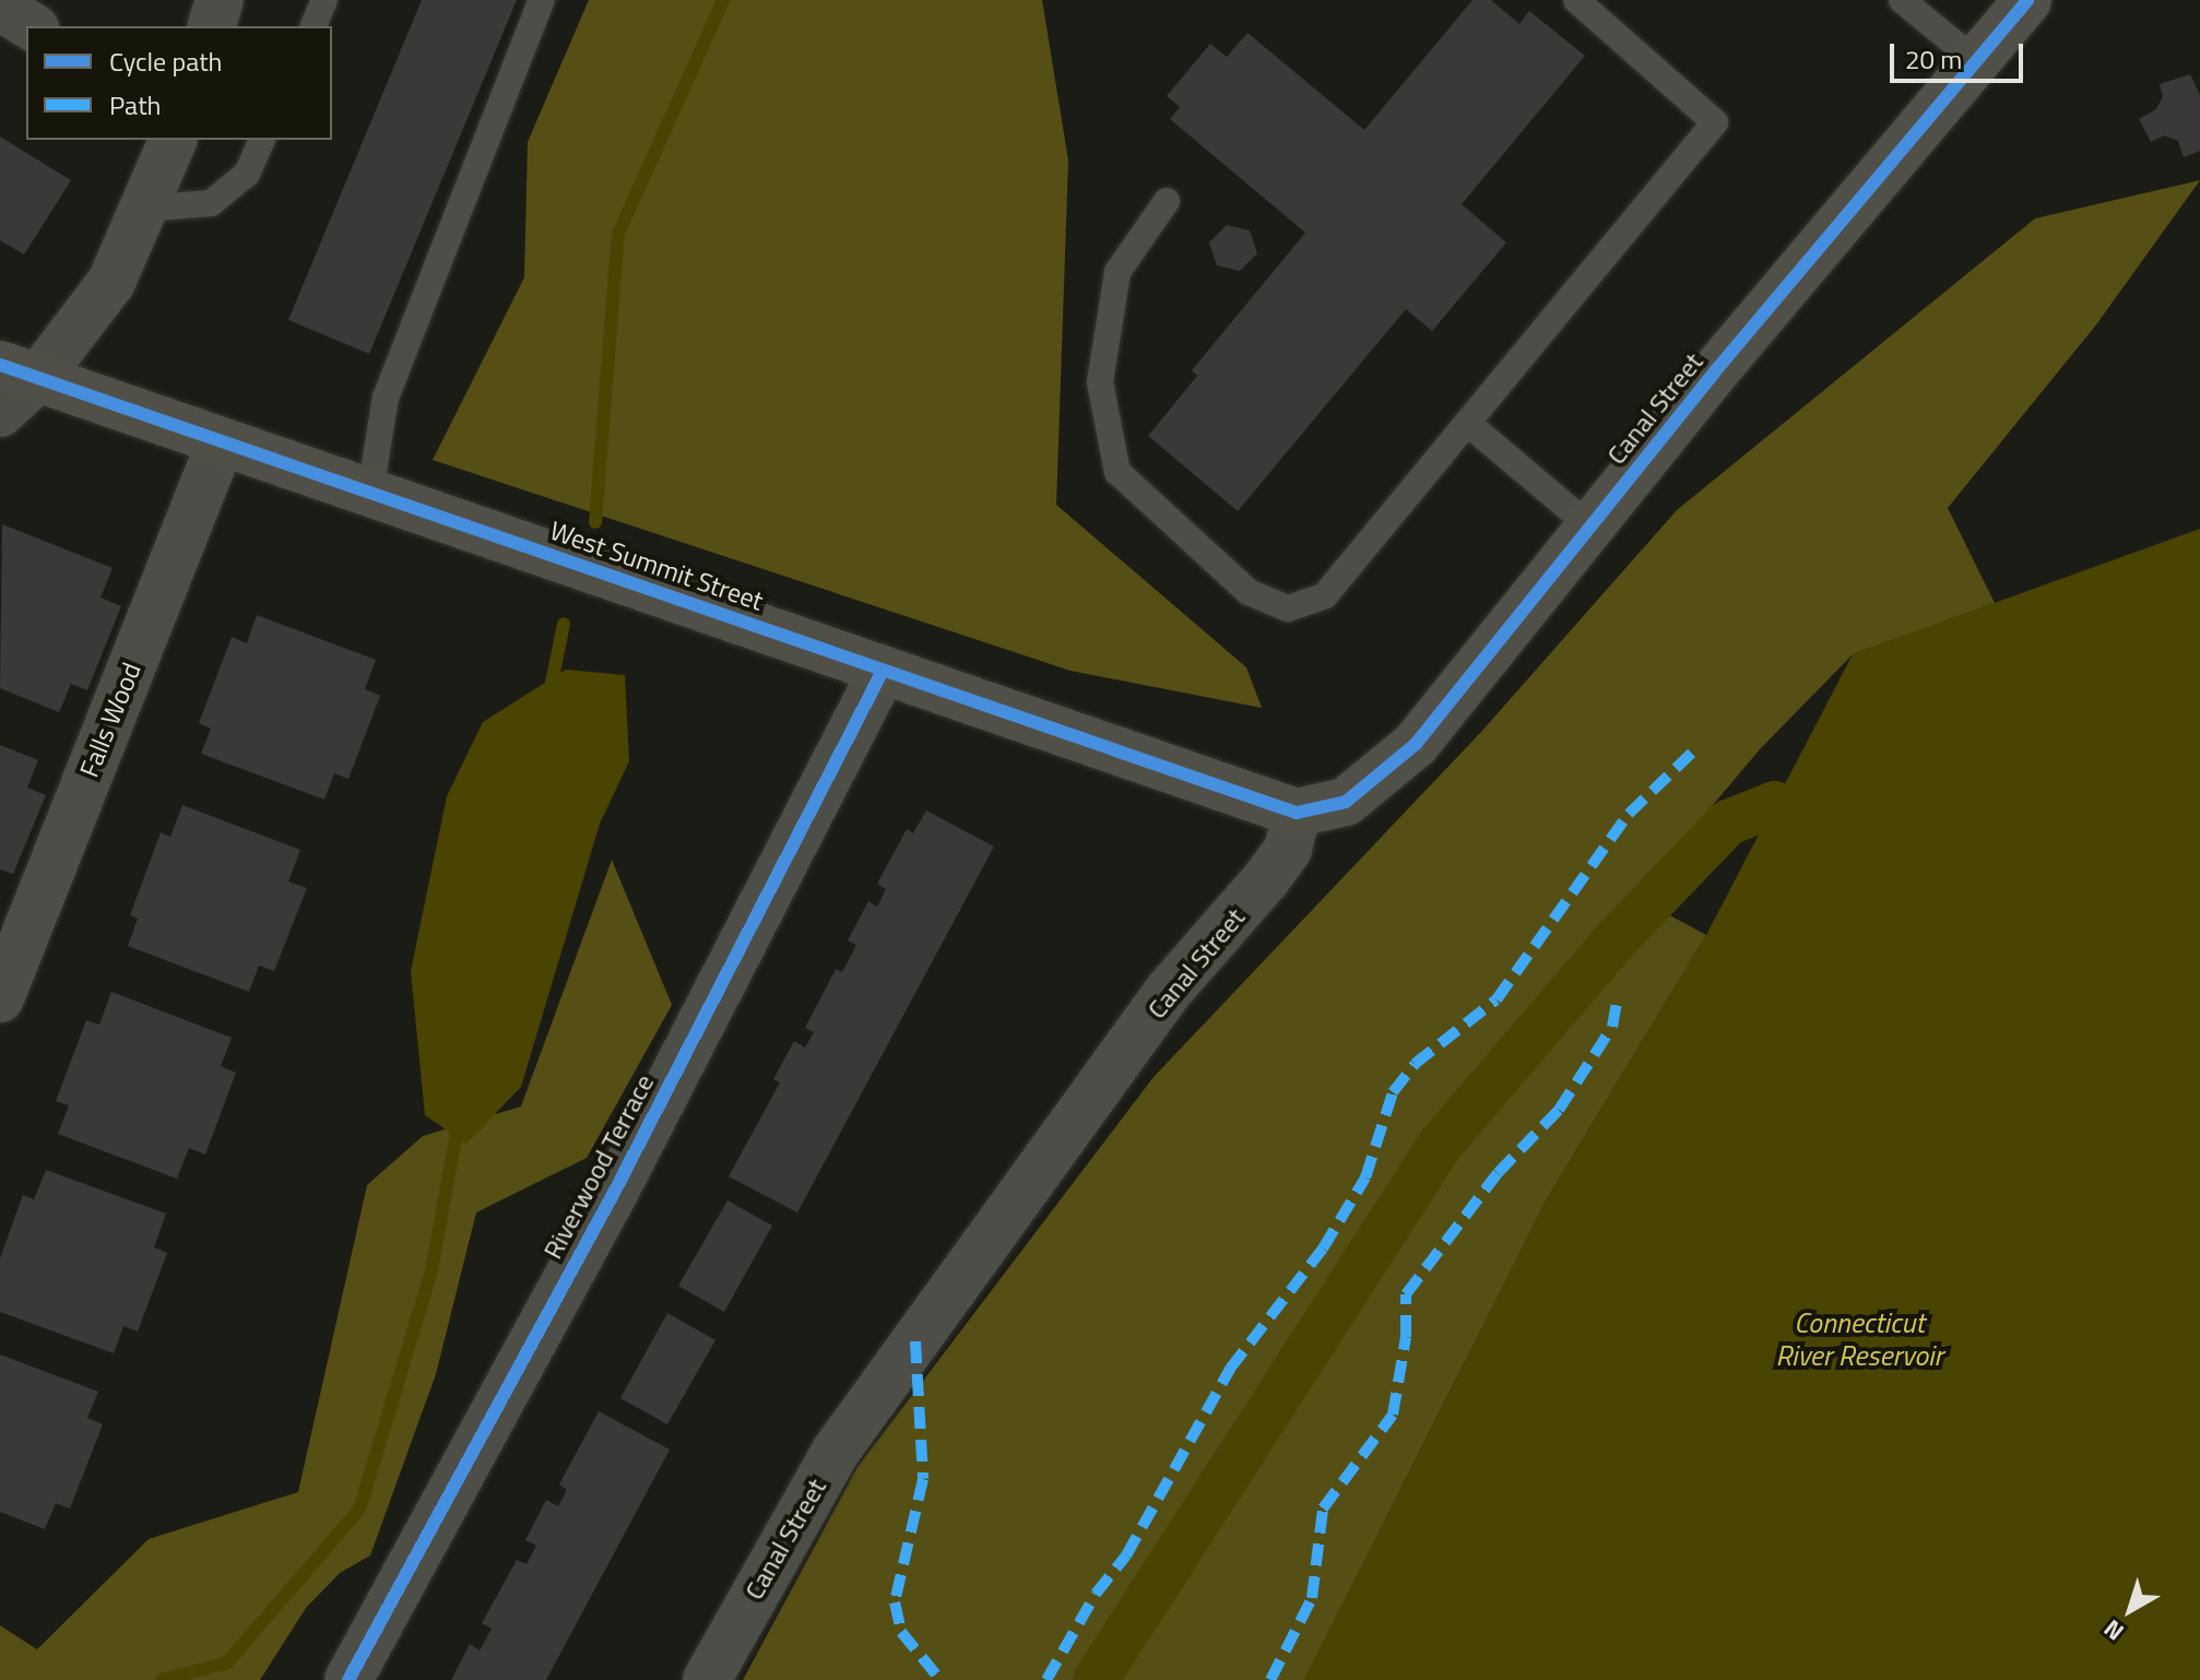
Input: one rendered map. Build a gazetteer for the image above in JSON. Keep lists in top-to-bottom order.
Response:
{
  "streets": {
    "street": [
      "Canal Street",
      "West Summit Street",
      "Falls Wood",
      "Riverwood Terrace"
    ]
  },
  "crossings": [
    ["Canal Street", "West Summit Street"],
    ["West Summit Street", "Falls Wood"],
    ["West Summit Street", "Riverwood Terrace"]
  ],
  "water": ["Connecticut River Reservoir"],
  "legend": ["Cycle path", "Path"],
  "scale_bar": "20 m",
  "north": "bottom left"
}
